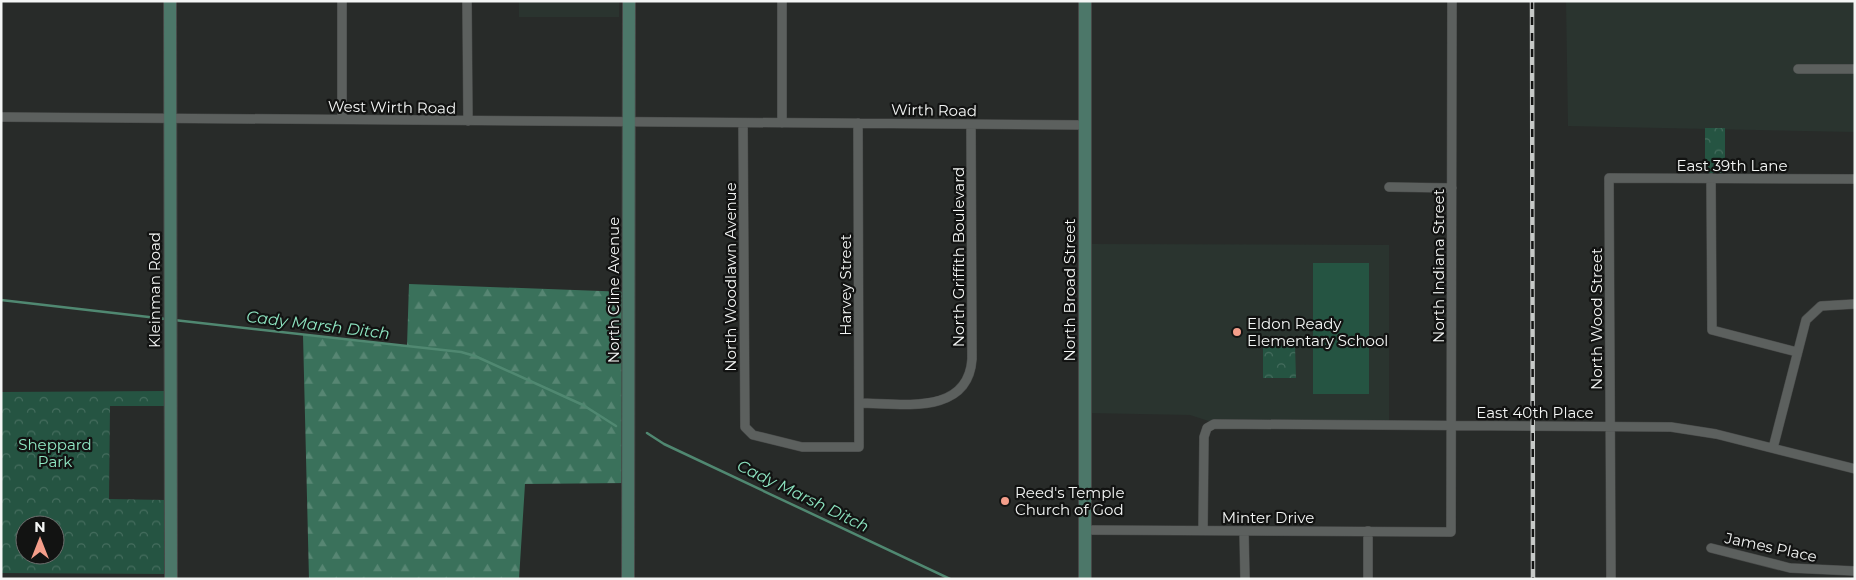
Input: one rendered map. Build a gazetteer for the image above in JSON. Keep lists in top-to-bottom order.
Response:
{
  "streets": {
    "street": [
      "West Wirth Road",
      "Wirth Road",
      "East 39th Lane",
      "North Griffith Boulevard",
      "North Indiana Street",
      "North Woodlawn Avenue",
      "Harvey Street",
      "Kleinman Road",
      "North Cline Avenue",
      "North Broad Street",
      "North Wood Street",
      "East 40th Place",
      "Minter Drive",
      "James Place"
    ]
  },
  "crossings": [
    ["West Wirth Road", "Wirth Road"],
    ["West Wirth Road", "North Woodlawn Avenue"],
    ["West Wirth Road", "Kleinman Road"],
    ["West Wirth Road", "North Cline Avenue"],
    ["Wirth Road", "North Griffith Boulevard"],
    ["Wirth Road", "Harvey Street"],
    ["Wirth Road", "North Broad Street"],
    ["East 39th Lane", "North Wood Street"],
    ["North Griffith Boulevard", "Harvey Street"],
    ["North Indiana Street", "East 40th Place"],
    ["North Indiana Street", "Minter Drive"],
    ["North Woodlawn Avenue", "Harvey Street"],
    ["North Broad Street", "Minter Drive"],
    ["North Wood Street", "East 40th Place"],
    ["East 40th Place", "Minter Drive"]
  ],
  "water": ["Cady Marsh Ditch"],
  "parks": ["Sheppard Park"],
  "places": ["Eldon Ready Elementary School", "Reed's Temple Church of God"],
  "north": "top"
}
